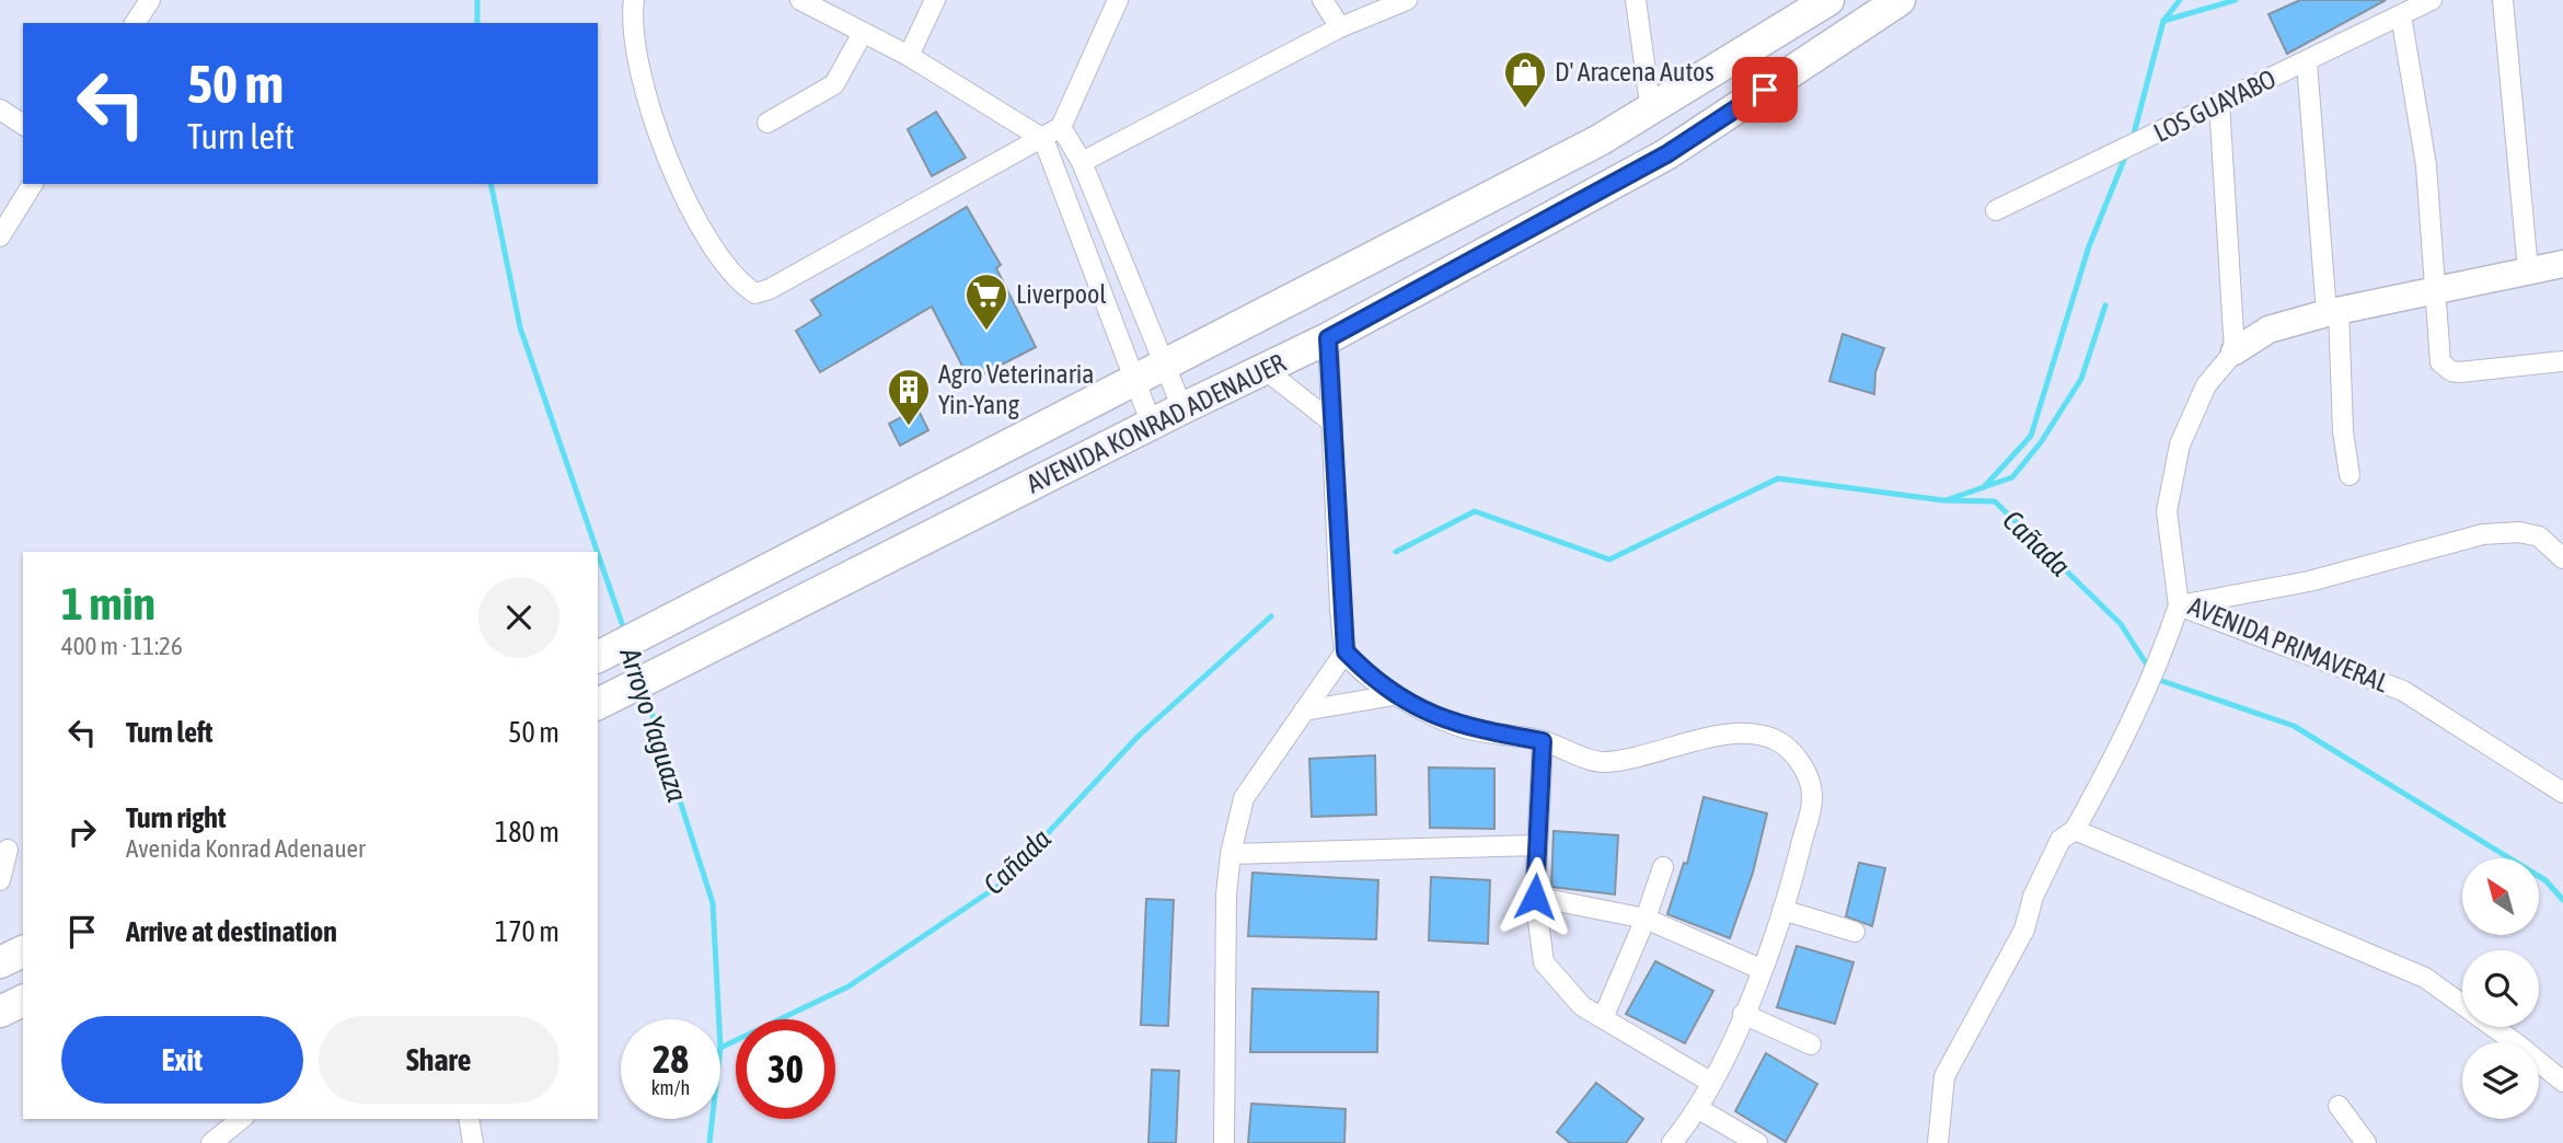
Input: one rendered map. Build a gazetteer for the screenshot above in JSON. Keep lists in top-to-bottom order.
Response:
{
  "streets": {
    "main road": ["AVENIDA KONRAD ADENAUER"],
    "street": ["LOS GUAYABO", "AVENIDA PRIMAVERAL"]
  },
  "water": ["Cañada", "Arroyo Yaguaza"],
  "places": {
    "shop": ["D' Aracena Autos"],
    "supermarket": ["Liverpool"],
    "building": ["Agro Veterinaria Yin-Yang"]
  },
  "north": "top left",
  "page": {
    "turn": ["50 m", "Turn left"],
    "heading": ["1 min", "400 m · 11:26"],
    "list": [
      {
        "name": "Turn left",
        "value": "50 m"
      },
      {
        "name": "Turn right",
        "note": "Avenida Konrad Adenauer",
        "value": "180 m"
      },
      {
        "name": "Arrive at destination",
        "value": "170 m"
      }
    ],
    "buttons": ["Exit", "Share"],
    "speed": "28 km/h",
    "limit": "30"
  }
}
